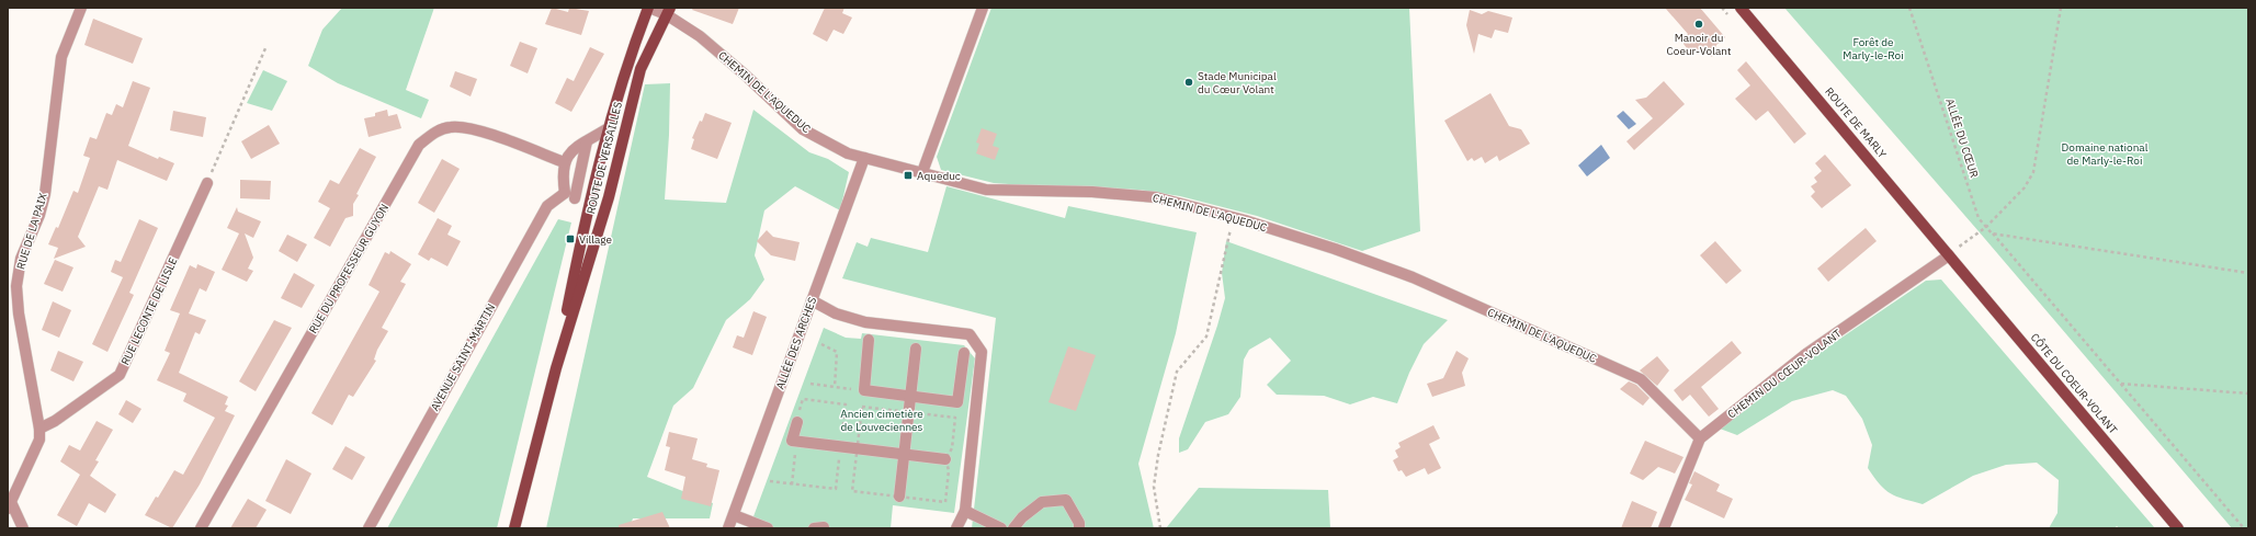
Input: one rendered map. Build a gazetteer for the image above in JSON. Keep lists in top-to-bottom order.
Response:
{
  "streets": {
    "main road": ["ROUTE DE MARLY", "ROUTE DE VERSAILLES", "CÔTE DU COEUR-VOLANT"],
    "street": [
      "CHEMIN DE L'AQUEDUC",
      "RUE DE LA PAIX",
      "RUE DU PROFESSEUR GUYON",
      "RUE LECONTE DE LISLE",
      "ALLÉE DES ARCHES",
      "AVENUE SAINT-MARTIN",
      "CHEMIN DU CŒUR-VOLANT"
    ],
    "path": ["ALLÉE DU CŒUR"]
  },
  "crossings": [
    ["CHEMIN DE L'AQUEDUC", "ROUTE DE VERSAILLES"],
    ["CHEMIN DE L'AQUEDUC", "ALLÉE DES ARCHES"],
    ["CHEMIN DE L'AQUEDUC", "CHEMIN DU CŒUR-VOLANT"],
    ["ROUTE DE MARLY", "CHEMIN DU CŒUR-VOLANT"],
    ["ROUTE DE MARLY", "CÔTE DU COEUR-VOLANT"],
    ["RUE DE LA PAIX", "RUE LECONTE DE LISLE"],
    ["CHEMIN DU CŒUR-VOLANT", "CÔTE DU COEUR-VOLANT"]
  ],
  "parks": ["Forêt de Marly-le-Roi", "Domaine national de Marly-le-Roi", "Ancien cimetière de Louveciennes"],
  "places": {
    "other": ["Manoir du Coeur-Volant", "Stade Municipal du Cœur Volant"],
    "transit": ["Aqueduc", "Village"]
  }
}
